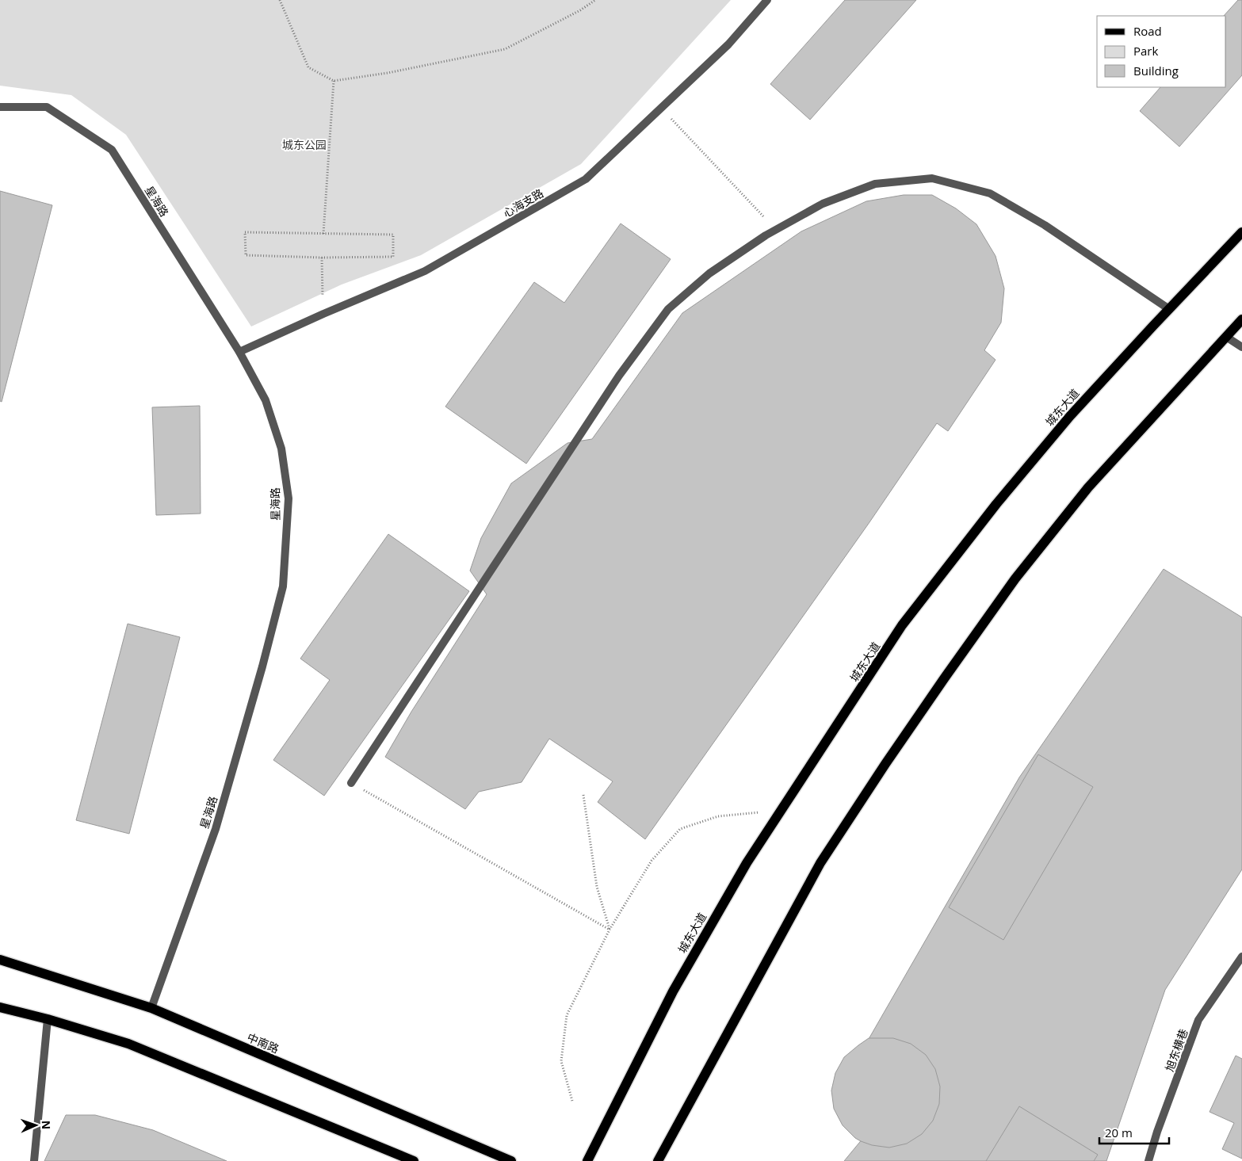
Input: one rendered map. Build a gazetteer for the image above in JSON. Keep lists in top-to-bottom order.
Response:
{
  "streets": {
    "main road": ["城东大道", "中南路"],
    "street": ["星海路", "心海支路", "旭东横巷"]
  },
  "crossings": [
    ["星海路", "心海支路"],
    ["星海路", "中南路"]
  ],
  "parks": ["城东公园"],
  "legend": ["Road", "Park", "Building"],
  "scale_bar": "20 m",
  "north": "right"
}
